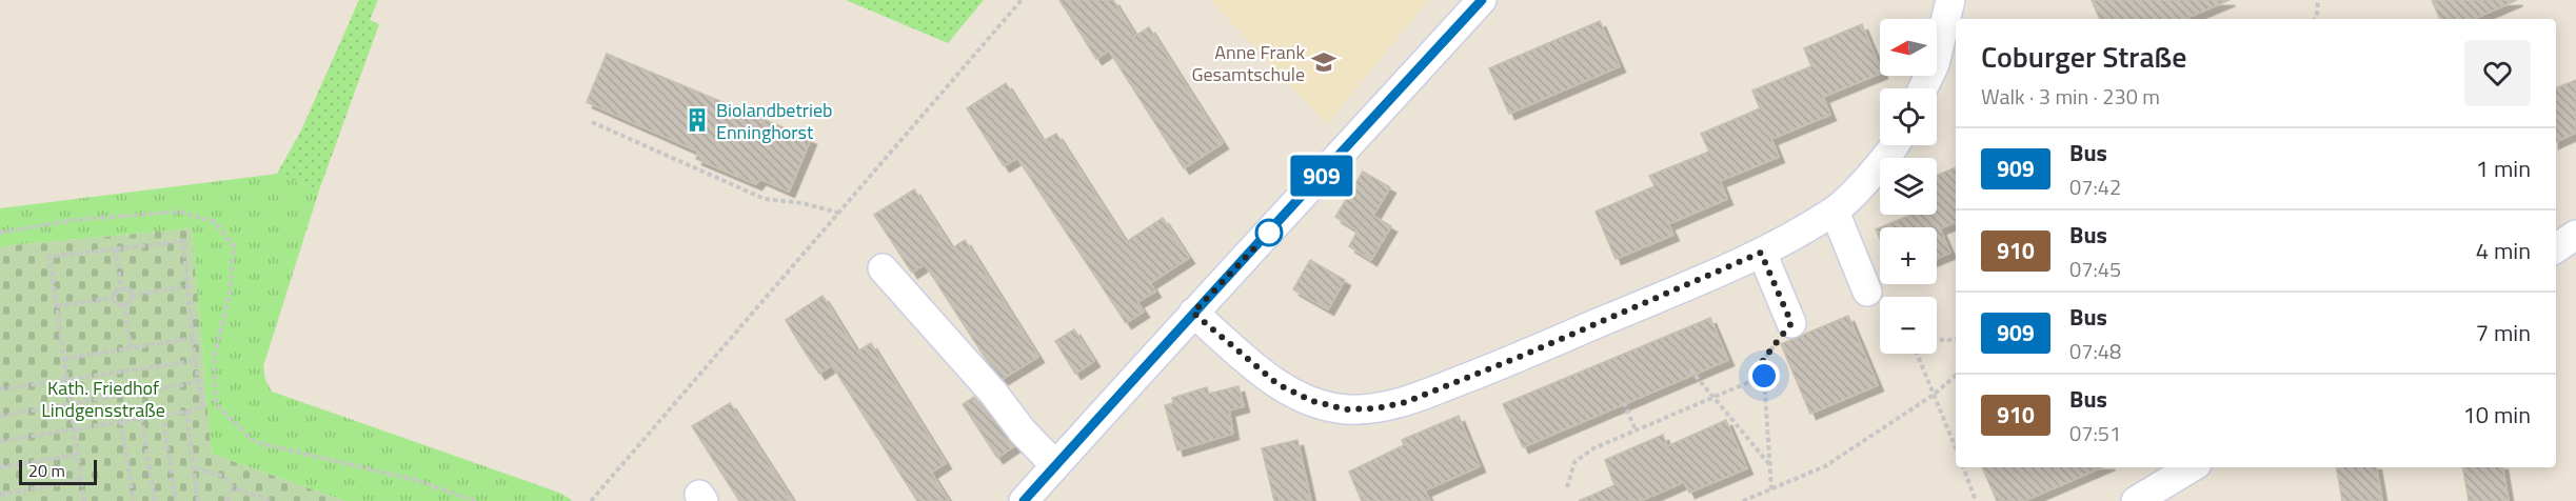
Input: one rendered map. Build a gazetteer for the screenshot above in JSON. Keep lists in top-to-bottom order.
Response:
{
  "parks": ["Kath. Friedhof Lindgensstraße"],
  "places": {
    "school or university": ["Anne Frank Gesamtschule"],
    "building": ["Biolandbetrieb Enninghorst"]
  },
  "lines": ["bus line 909"],
  "scale_bar": "20 m",
  "north": "left",
  "page": {
    "on_map": "909",
    "map_buttons": ["+", "−"],
    "heading": ["Coburger Straße", "Walk · 3 min · 230 m"],
    "list": [
      {
        "mark": "909",
        "name": "Bus",
        "note": "07:42",
        "value": "1 min"
      },
      {
        "mark": "910",
        "name": "Bus",
        "note": "07:45",
        "value": "4 min"
      },
      {
        "mark": "909",
        "name": "Bus",
        "note": "07:48",
        "value": "7 min"
      },
      {
        "mark": "910",
        "name": "Bus",
        "note": "07:51",
        "value": "10 min"
      }
    ],
    "scale": "20 m"
  }
}
